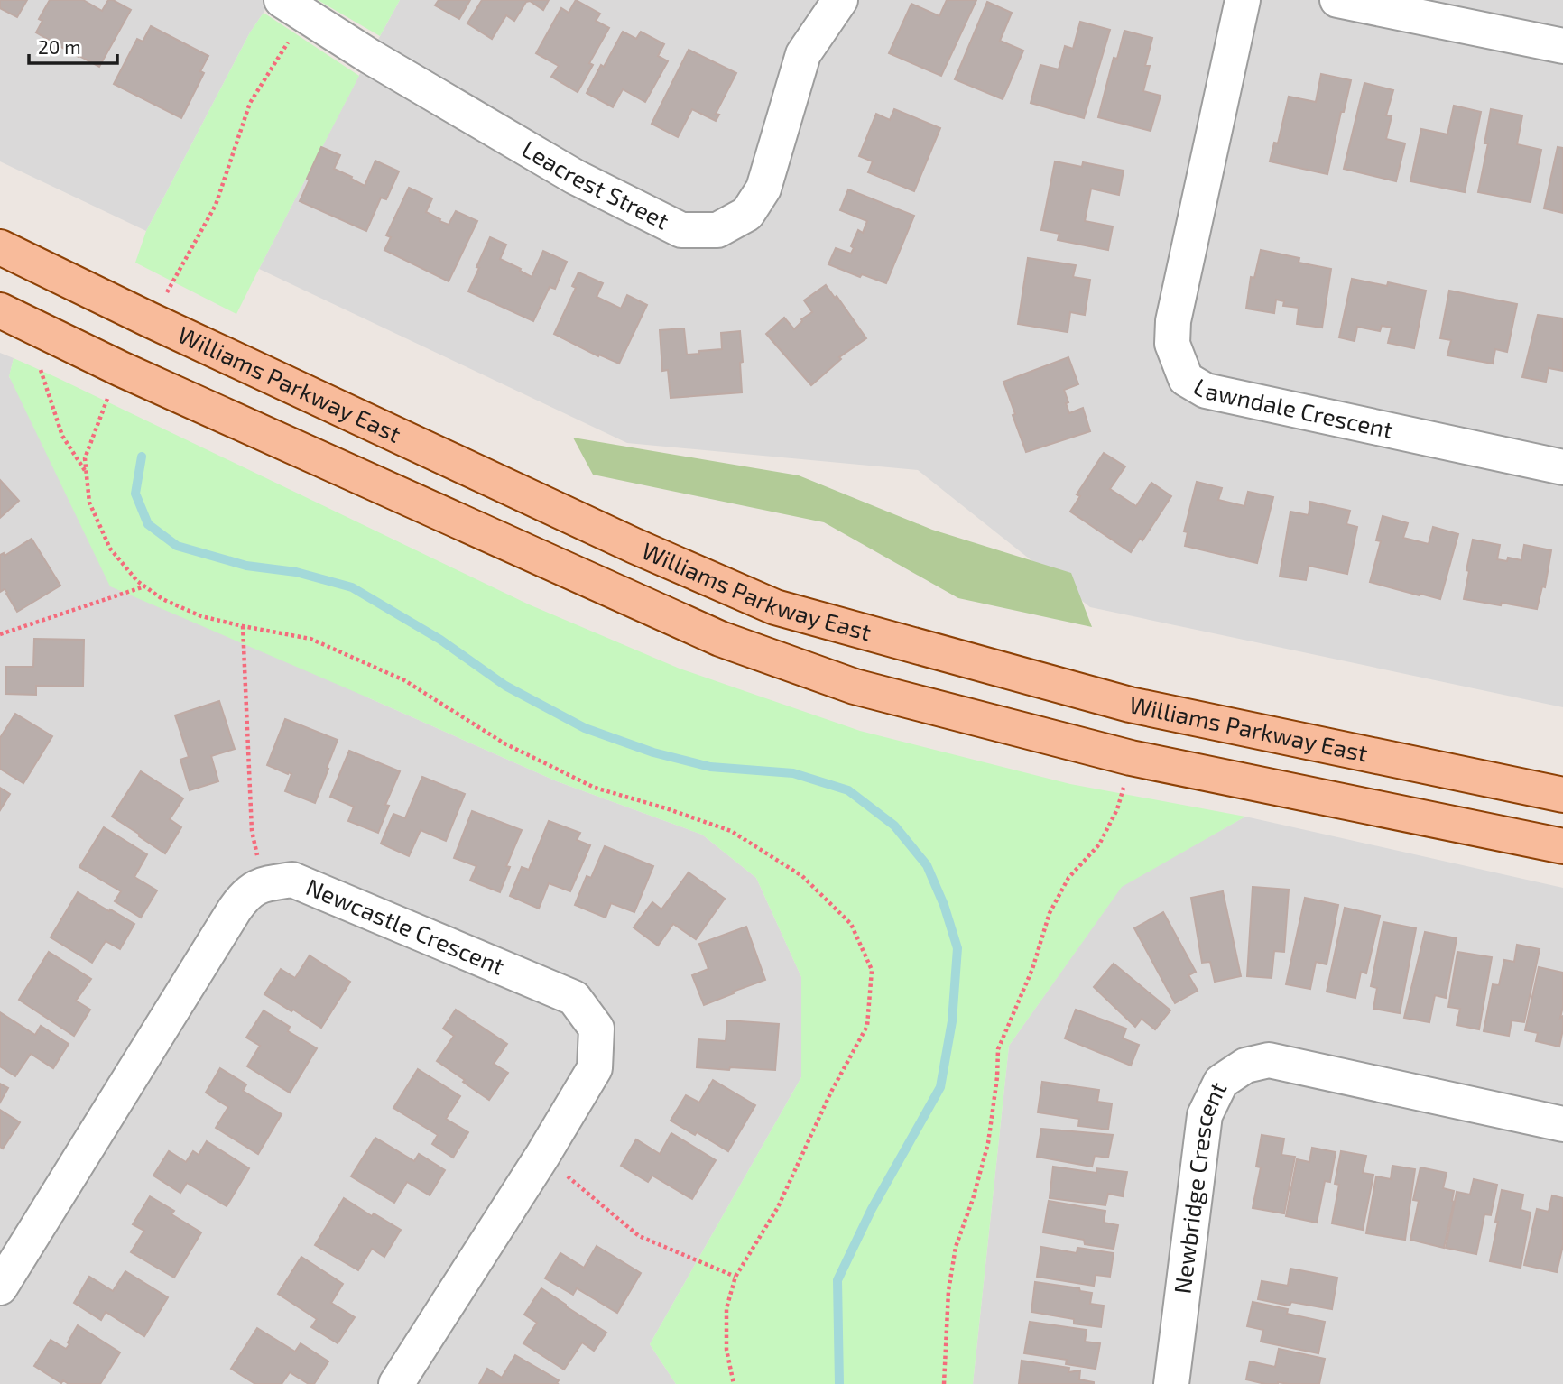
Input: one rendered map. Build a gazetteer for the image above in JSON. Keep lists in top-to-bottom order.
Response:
{
  "streets": {
    "main road": ["Williams Parkway East"],
    "street": [
      "Leacrest Street",
      "Lawndale Crescent",
      "Newcastle Crescent",
      "Newbridge Crescent"
    ]
  },
  "scale_bar": "20 m"
}
